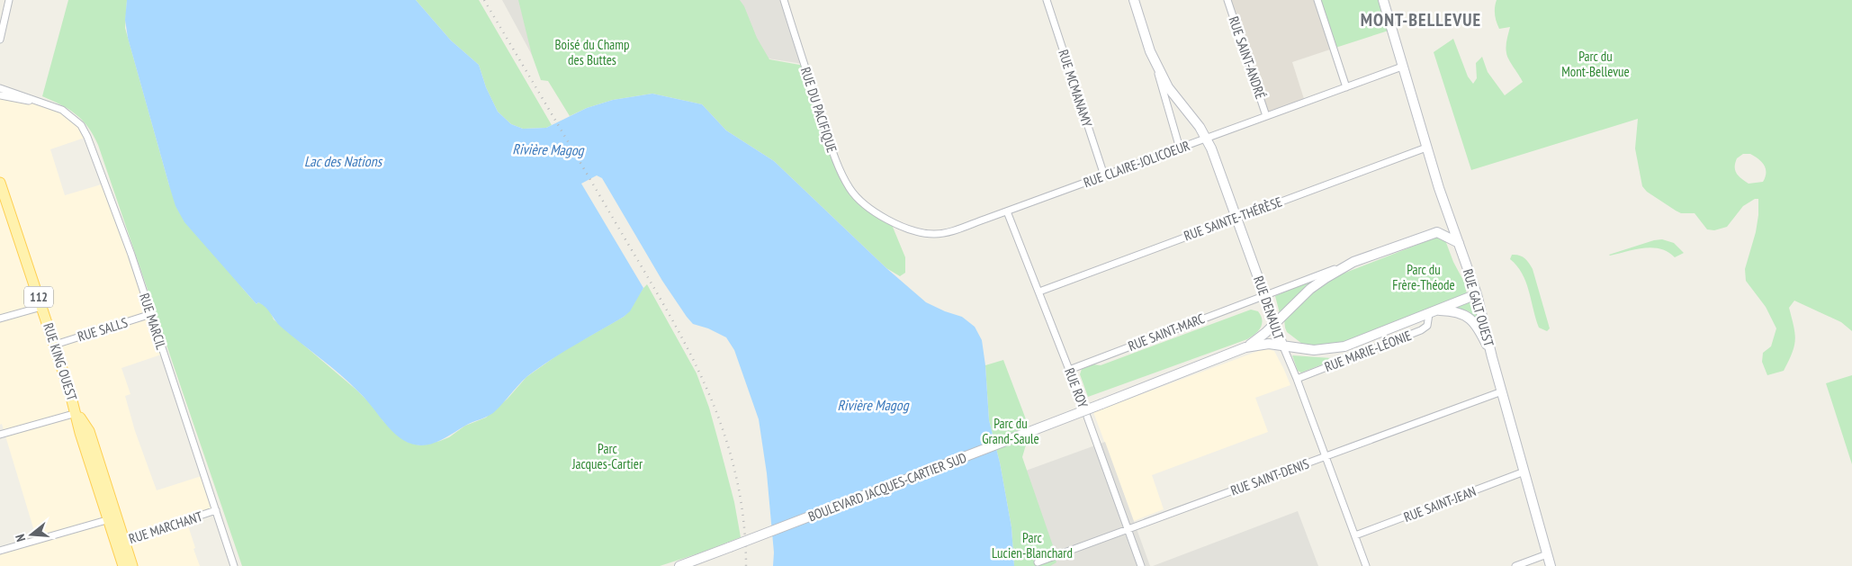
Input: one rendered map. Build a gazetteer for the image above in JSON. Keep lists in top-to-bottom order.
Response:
{
  "streets": {
    "main road": [
      "112",
      "RUE DENAULT",
      "RUE GALT OUEST",
      "RUE MARIE-LÉONIE",
      "RUE KING OUEST",
      "BOULEVARD JACQUES-CARTIER SUD"
    ],
    "street": [
      "RUE SAINT-ANDRÉ",
      "RUE MCMANAMY",
      "RUE DU PACIFIQUE",
      "RUE CLAIRE-JOLICOEUR",
      "RUE SAINTE-THÉRÈSE",
      "RUE MARCIL",
      "RUE SALLS",
      "RUE SAINT-MARC",
      "RUE ROY",
      "RUE SAINT-DENIS",
      "RUE SAINT-JEAN",
      "RUE MARCHANT"
    ]
  },
  "crossings": [
    ["RUE SAINT-ANDRÉ", "RUE CLAIRE-JOLICOEUR"],
    ["RUE MCMANAMY", "RUE CLAIRE-JOLICOEUR"],
    ["RUE DU PACIFIQUE", "RUE CLAIRE-JOLICOEUR"],
    ["RUE CLAIRE-JOLICOEUR", "RUE DENAULT"],
    ["RUE CLAIRE-JOLICOEUR", "RUE GALT OUEST"],
    ["RUE CLAIRE-JOLICOEUR", "RUE ROY"],
    ["RUE SAINTE-THÉRÈSE", "RUE DENAULT"],
    ["RUE SAINTE-THÉRÈSE", "RUE GALT OUEST"],
    ["RUE SAINTE-THÉRÈSE", "RUE ROY"],
    ["RUE DENAULT", "RUE SAINT-MARC"],
    ["RUE DENAULT", "RUE MARIE-LÉONIE"],
    ["RUE DENAULT", "RUE SAINT-DENIS"],
    ["RUE DENAULT", "BOULEVARD JACQUES-CARTIER SUD"],
    ["RUE DENAULT", "RUE SAINT-JEAN"],
    ["RUE GALT OUEST", "RUE MARIE-LÉONIE"],
    ["RUE GALT OUEST", "RUE SAINT-DENIS"],
    ["RUE GALT OUEST", "BOULEVARD JACQUES-CARTIER SUD"],
    ["RUE GALT OUEST", "RUE SAINT-JEAN"],
    ["RUE MARCIL", "RUE SALLS"],
    ["RUE MARCIL", "RUE MARCHANT"],
    ["RUE SALLS", "RUE KING OUEST"],
    ["RUE SAINT-MARC", "RUE ROY"],
    ["RUE SAINT-MARC", "BOULEVARD JACQUES-CARTIER SUD"],
    ["RUE MARIE-LÉONIE", "BOULEVARD JACQUES-CARTIER SUD"],
    ["RUE KING OUEST", "RUE MARCHANT"],
    ["RUE ROY", "RUE SAINT-DENIS"]
  ],
  "districts": ["MONT-BELLEVUE"],
  "water": ["Rivière Magog", "Lac des Nations"],
  "parks": [
    "Boisé du Champ des Buttes",
    "Parc du Mont-Bellevue",
    "Parc du Frère-Théode",
    "Parc du Grand-Saule",
    "Parc Jacques-Cartier",
    "Parc Lucien-Blanchard"
  ],
  "north": "left"
}
